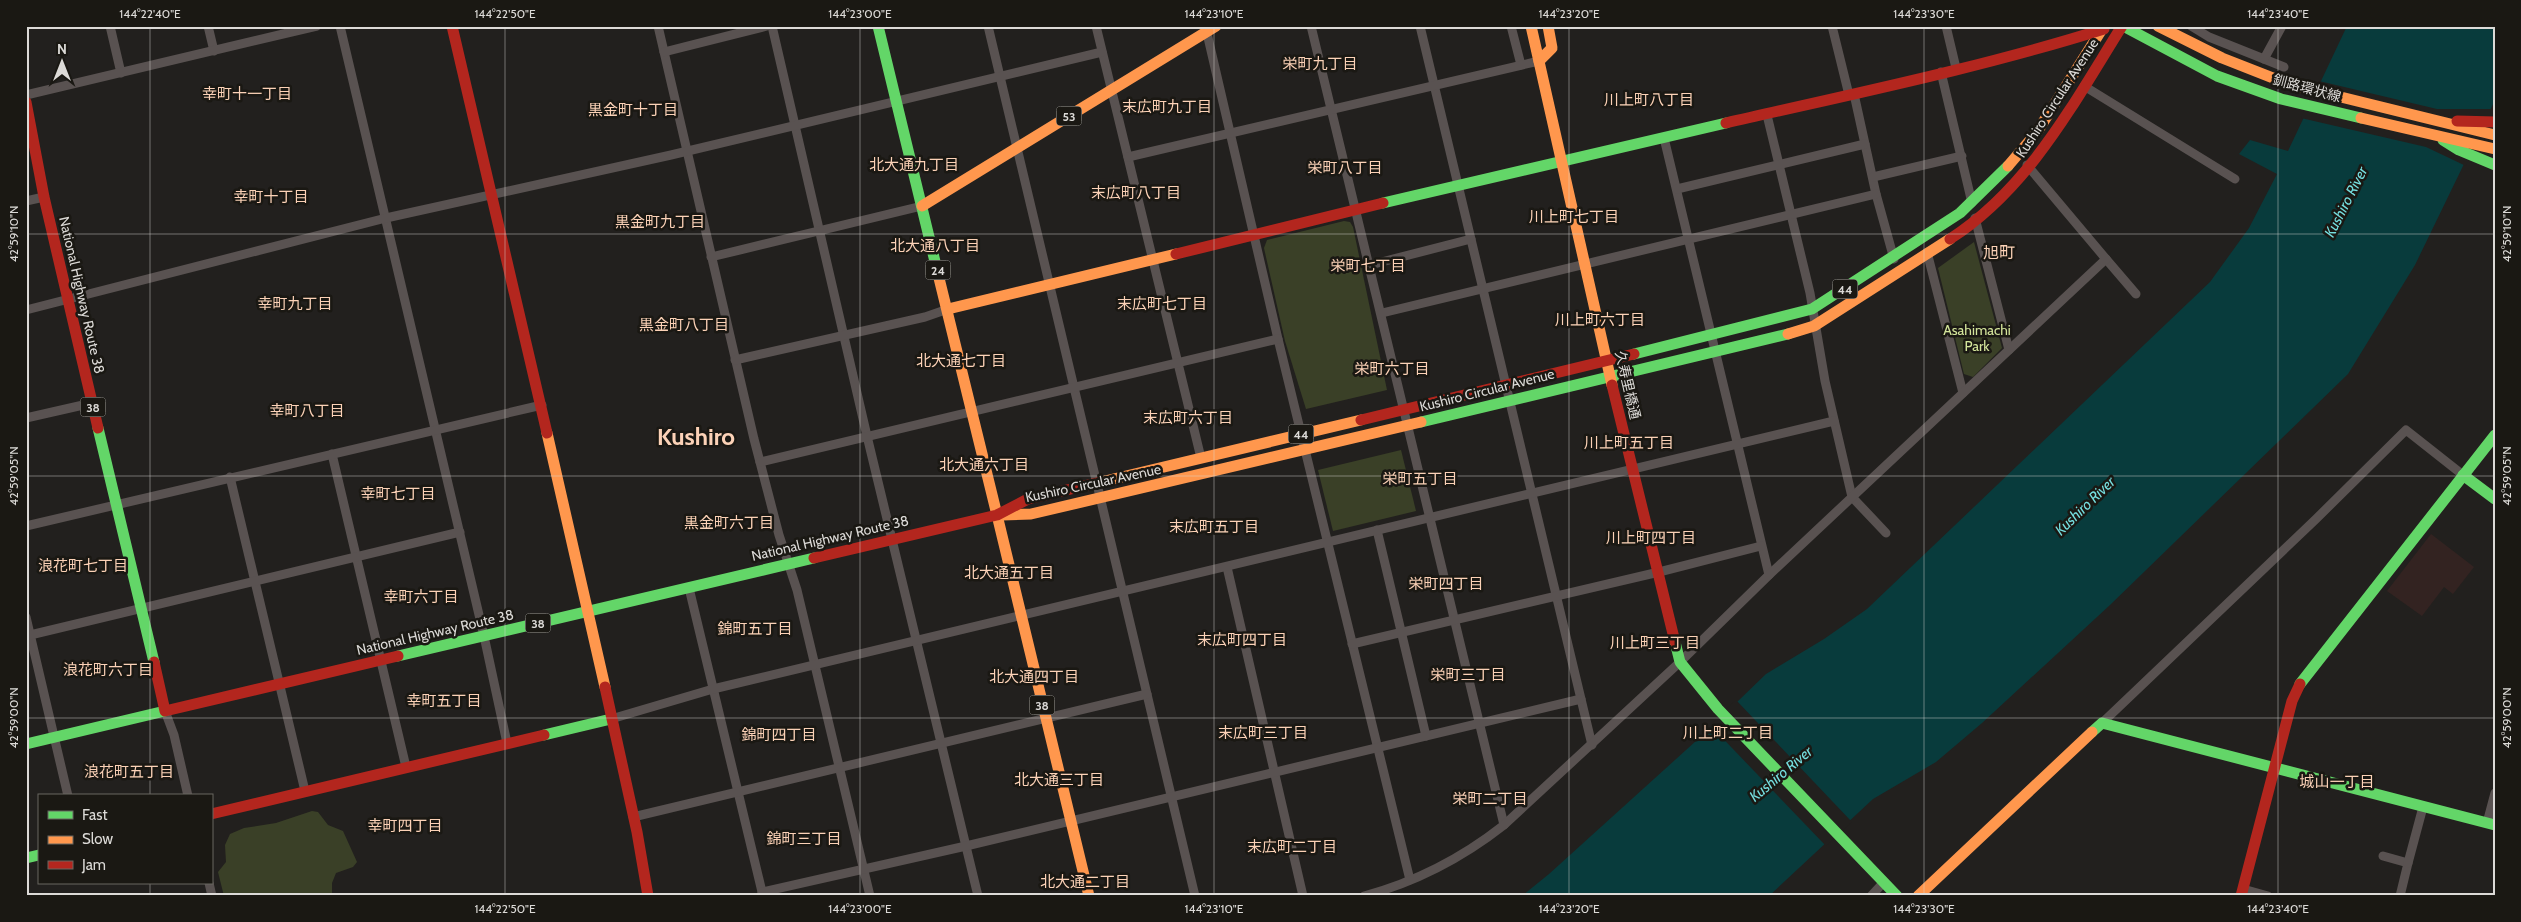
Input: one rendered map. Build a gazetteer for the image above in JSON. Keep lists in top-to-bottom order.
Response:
{
  "streets": {
    "main road": [
      "釧路環状線",
      "Kushiro Circular Avenue",
      "53",
      "24",
      "44",
      "National Highway Route 38",
      "久寿里橋通",
      "38"
    ]
  },
  "crossings": [
    ["釧路環状線", "Kushiro Circular Avenue"],
    ["Kushiro Circular Avenue", "24"],
    ["Kushiro Circular Avenue", "National Highway Route 38"],
    ["Kushiro Circular Avenue", "久寿里橋通"],
    ["Kushiro Circular Avenue", "38"],
    ["53", "24"],
    ["24", "National Highway Route 38"],
    ["24", "38"],
    ["National Highway Route 38", "38"]
  ],
  "districts": [
    "栄町九丁目",
    "幸町十一丁目",
    "川上町八丁目",
    "末広町九丁目",
    "黒金町十丁目",
    "北大通九丁目",
    "栄町八丁目",
    "末広町八丁目",
    "幸町十丁目",
    "川上町七丁目",
    "黒金町九丁目",
    "北大通八丁目",
    "旭町",
    "栄町七丁目",
    "幸町九丁目",
    "末広町七丁目",
    "川上町六丁目",
    "黒金町八丁目",
    "北大通七丁目",
    "栄町六丁目",
    "幸町八丁目",
    "末広町六丁目",
    "Kushiro",
    "川上町五丁目",
    "北大通六丁目",
    "栄町五丁目",
    "幸町七丁目",
    "黒金町六丁目",
    "末広町五丁目",
    "川上町四丁目",
    "浪花町七丁目",
    "北大通五丁目",
    "栄町四丁目",
    "幸町六丁目",
    "錦町五丁目",
    "末広町四丁目",
    "川上町三丁目",
    "浪花町六丁目",
    "栄町三丁目",
    "北大通四丁目",
    "幸町五丁目",
    "末広町三丁目",
    "川上町二丁目",
    "錦町四丁目",
    "浪花町五丁目",
    "北大通三丁目",
    "城山一丁目",
    "栄町二丁目",
    "幸町四丁目",
    "錦町三丁目",
    "末広町二丁目",
    "北大通二丁目"
  ],
  "water": ["Kushiro River"],
  "parks": ["Asahimachi Park"],
  "legend": ["Fast", "Slow", "Jam"],
  "north": "top",
  "coordinates": [
    "144°22'40\"E",
    "144°22'50\"E",
    "144°23'00\"E",
    "144°23'10\"E",
    "144°23'20\"E",
    "144°23'30\"E",
    "144°23'40\"E",
    "42°59'10\"N",
    "42°59'05\"N",
    "42°59'00\"N"
  ]
}
